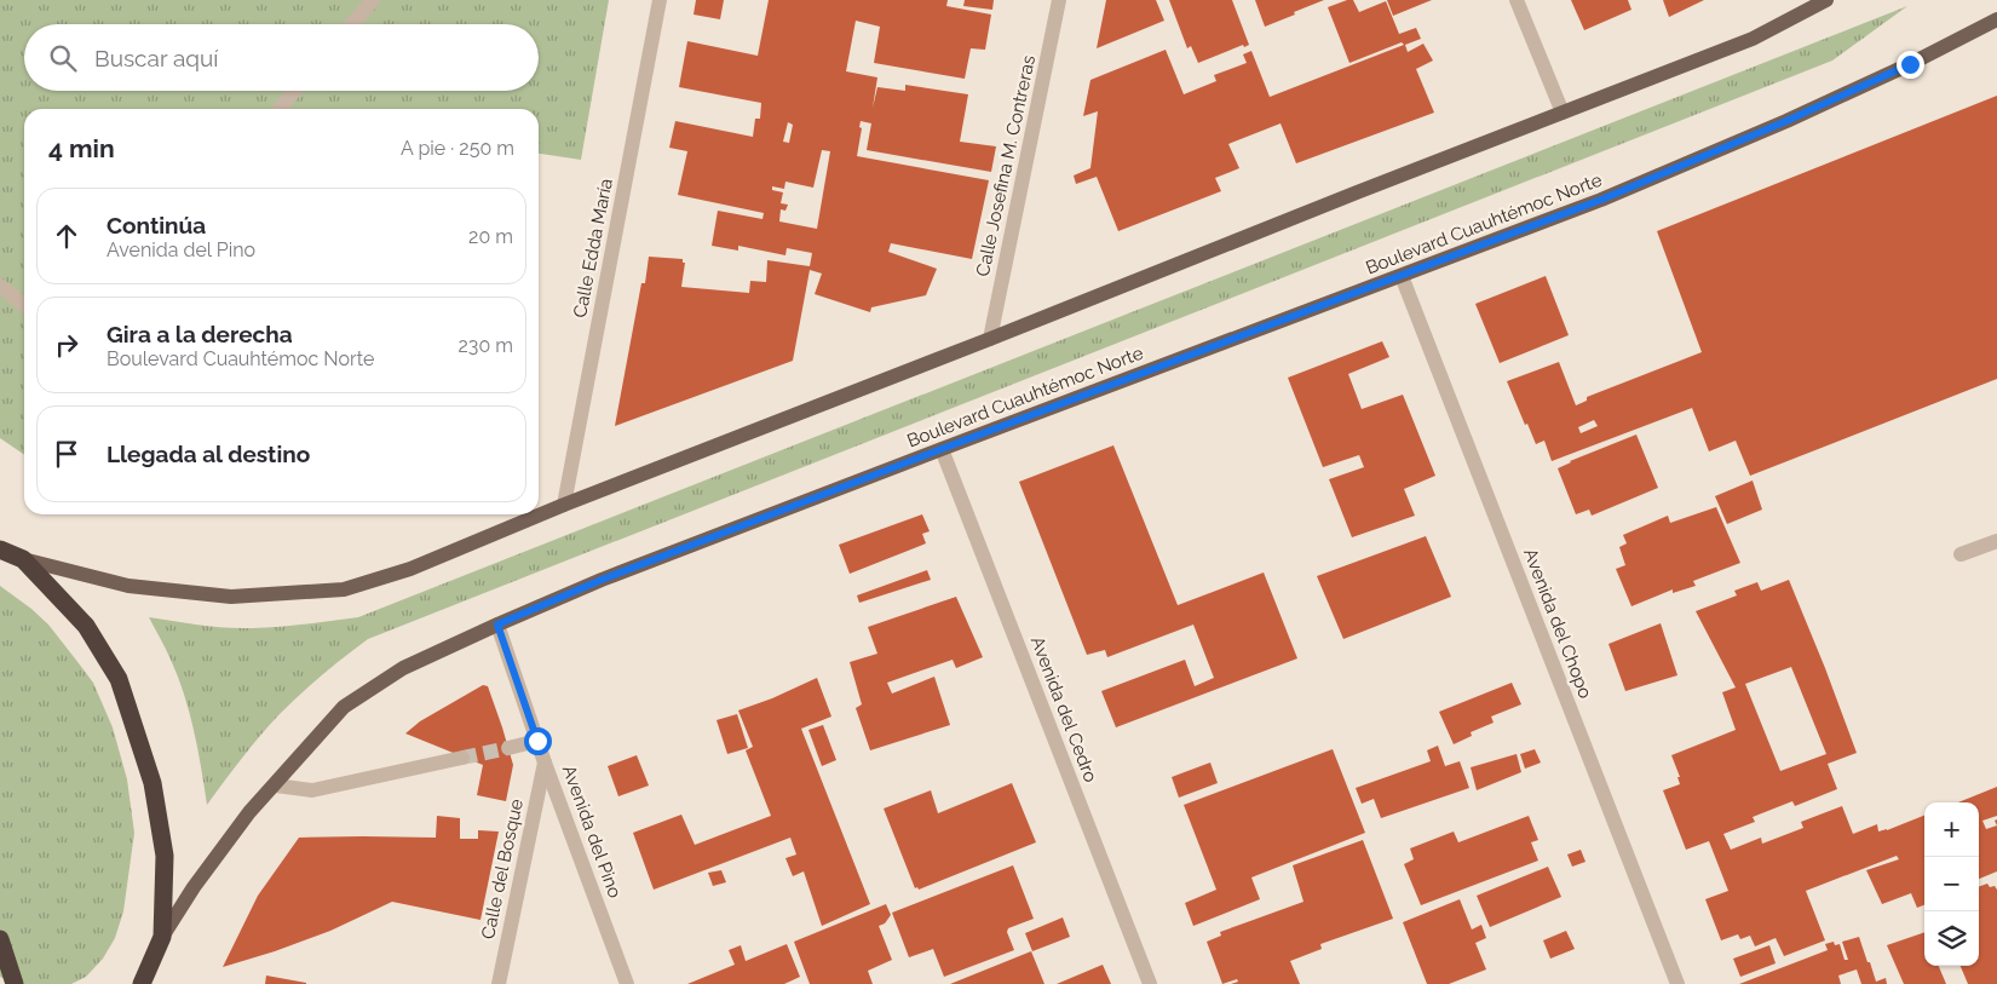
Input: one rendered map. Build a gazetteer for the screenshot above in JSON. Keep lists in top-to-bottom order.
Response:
{
  "streets": {
    "main road": ["Boulevard Cuauhtémoc Norte"],
    "street": [
      "Calle Josefina M. Contreras",
      "Calle Edda María",
      "Avenida del Chopo",
      "Avenida del Cedro",
      "Avenida del Pino",
      "Calle del Bosque"
    ]
  },
  "crossings": [
    ["Boulevard Cuauhtémoc Norte", "Avenida del Chopo"],
    ["Boulevard Cuauhtémoc Norte", "Avenida del Cedro"],
    ["Boulevard Cuauhtémoc Norte", "Avenida del Pino"],
    ["Avenida del Pino", "Calle del Bosque"]
  ],
  "page": {
    "search": "Buscar aquí",
    "heading": ["4 min", "A pie · 250 m"],
    "list": [
      ["Continúa", "Avenida del Pino", "20 m"],
      ["Gira a la derecha", "Boulevard Cuauhtémoc Norte", "230 m"],
      "Llegada al destino"
    ],
    "map_buttons": ["+", "−"]
  }
}
